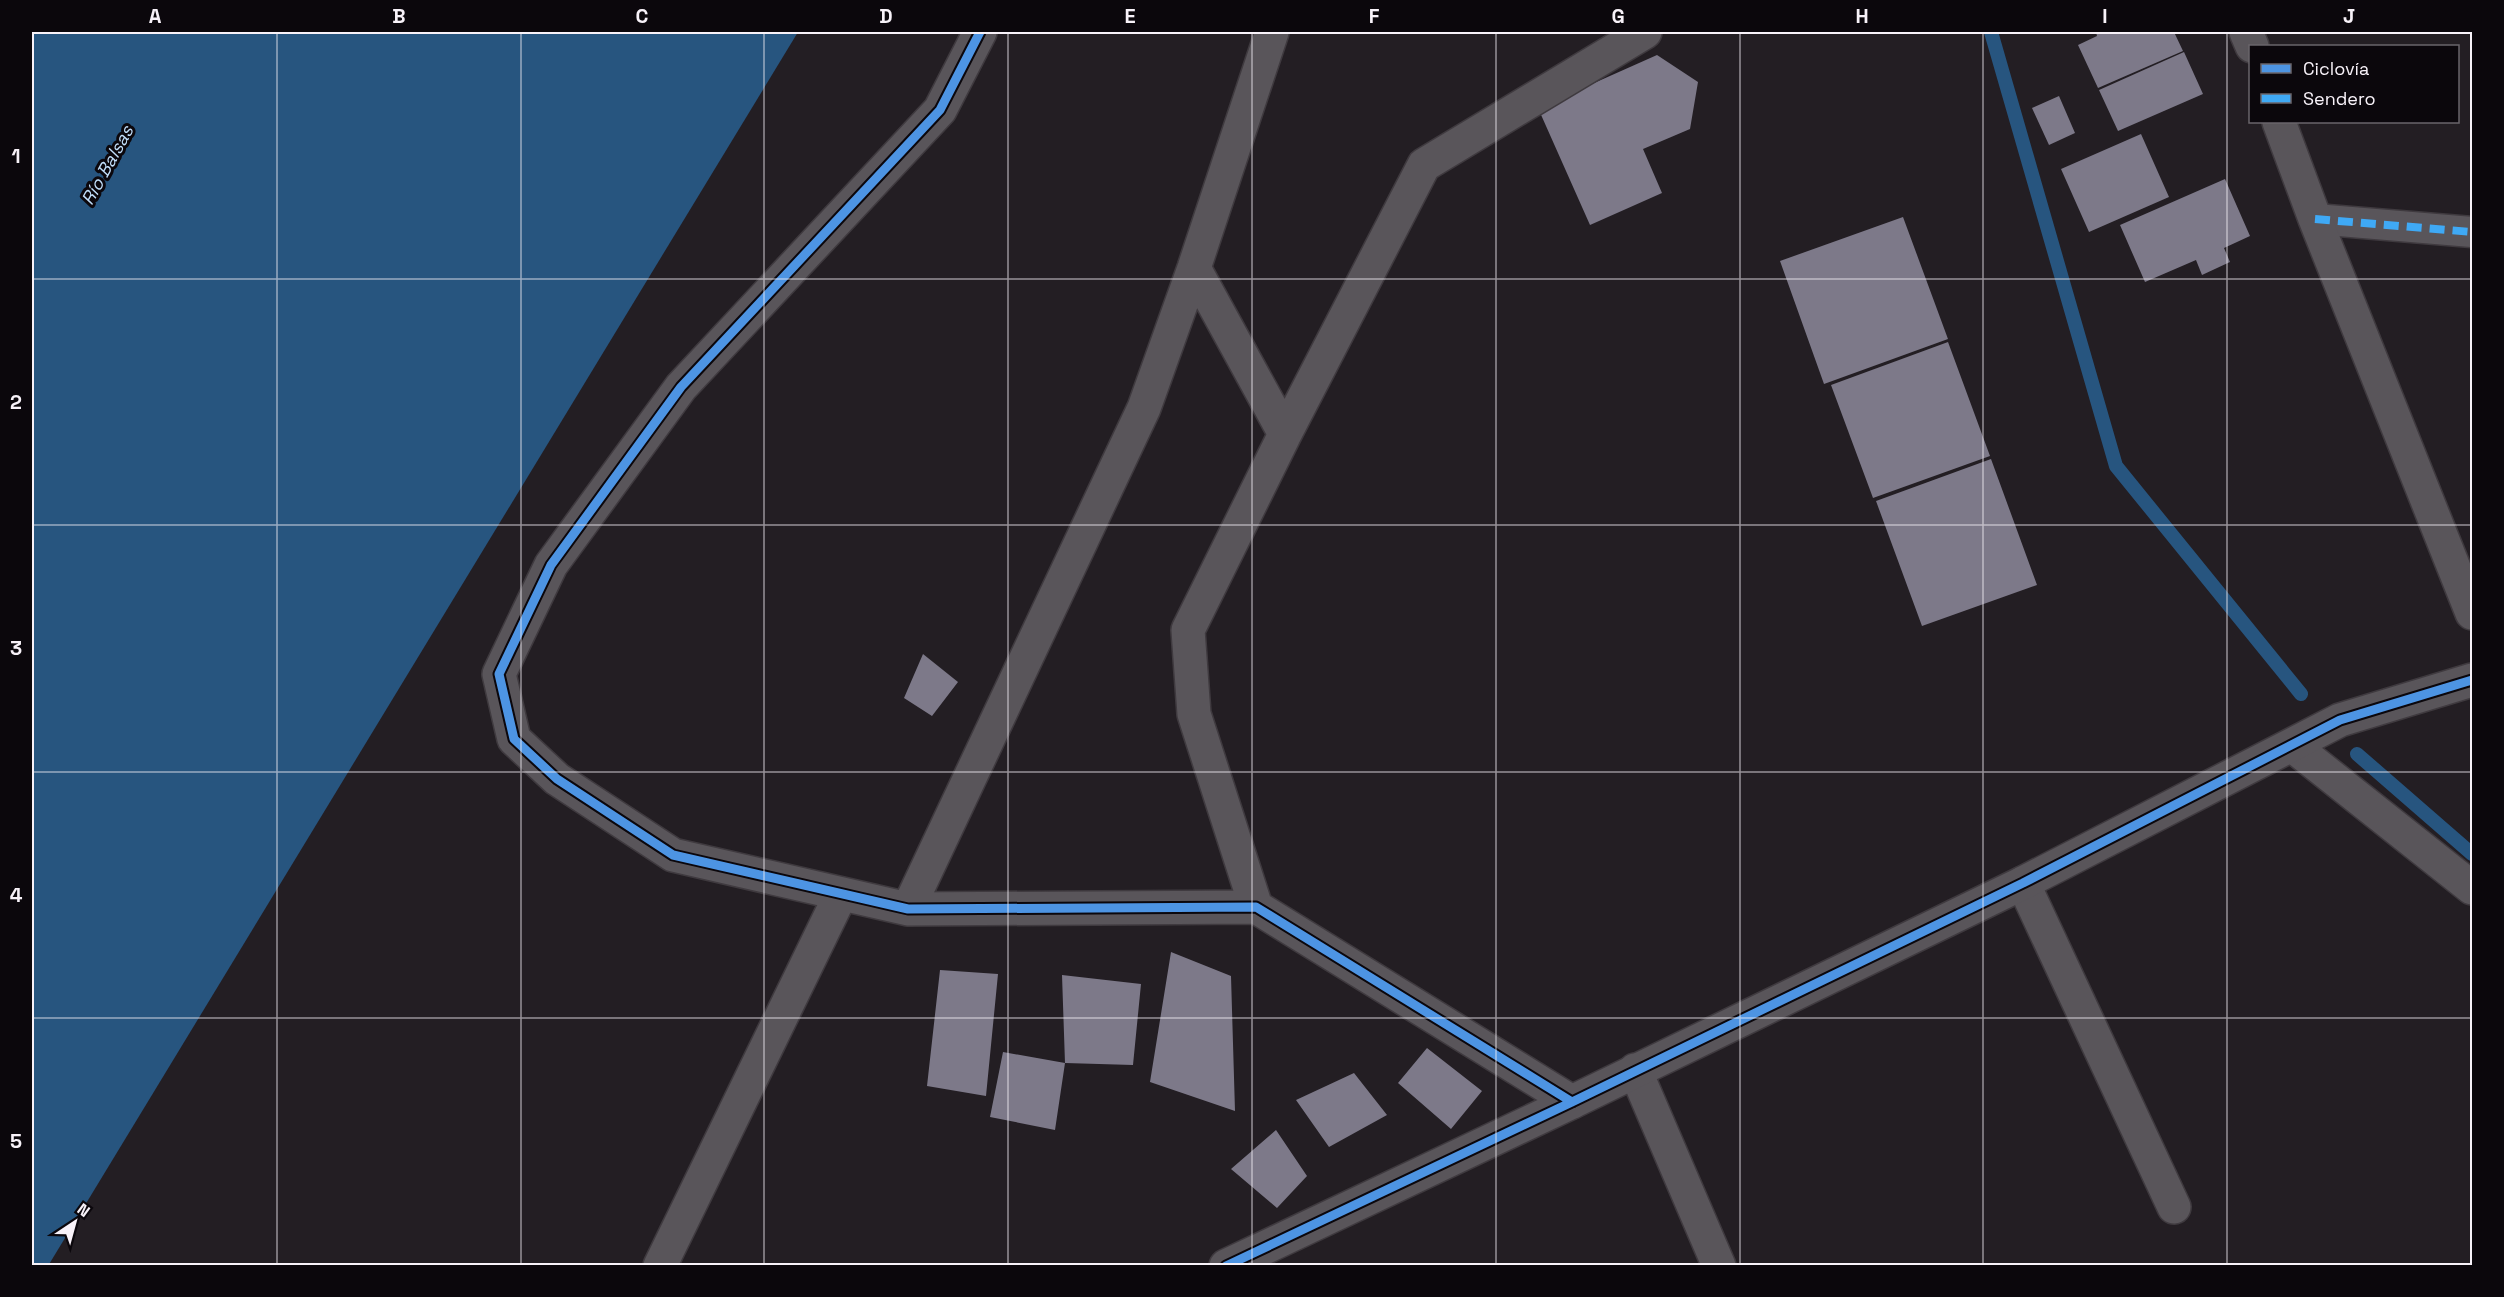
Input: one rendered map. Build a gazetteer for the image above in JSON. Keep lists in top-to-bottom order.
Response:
{
  "water": ["Río Balsas"],
  "legend": ["Ciclovía", "Sendero"],
  "north": "top right",
  "grid": {
    "columns": [
      "A",
      "B",
      "C",
      "D",
      "E",
      "F",
      "G",
      "H",
      "I",
      "J"
    ],
    "rows": [
      "1",
      "2",
      "3",
      "4",
      "5"
    ]
  }
}
